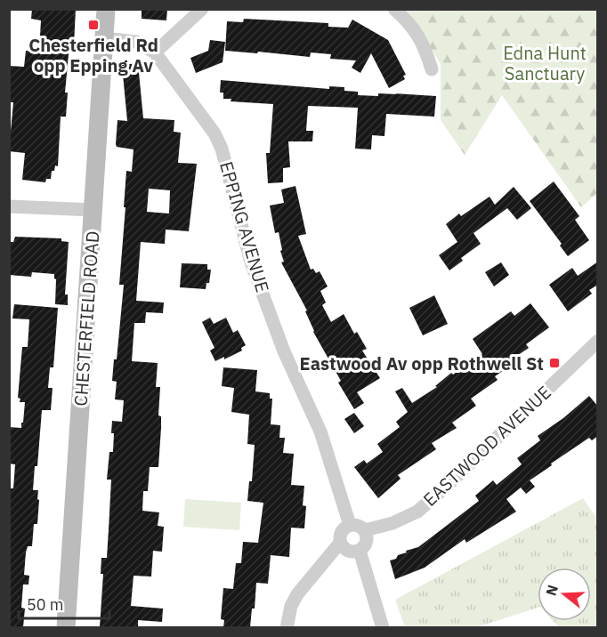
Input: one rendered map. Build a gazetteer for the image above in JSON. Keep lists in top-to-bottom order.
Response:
{
  "streets": {
    "street": ["EPPING AVENUE", "CHESTERFIELD ROAD", "EASTWOOD AVENUE"]
  },
  "crossings": [
    ["EPPING AVENUE", "CHESTERFIELD ROAD"],
    ["EPPING AVENUE", "EASTWOOD AVENUE"]
  ],
  "parks": ["Edna Hunt Sanctuary"],
  "places": {
    "transit": ["Chesterfield Rd opp Epping Av", "Eastwood Av opp Rothwell St"]
  },
  "scale_bar": "50 m",
  "north": "left"
}
